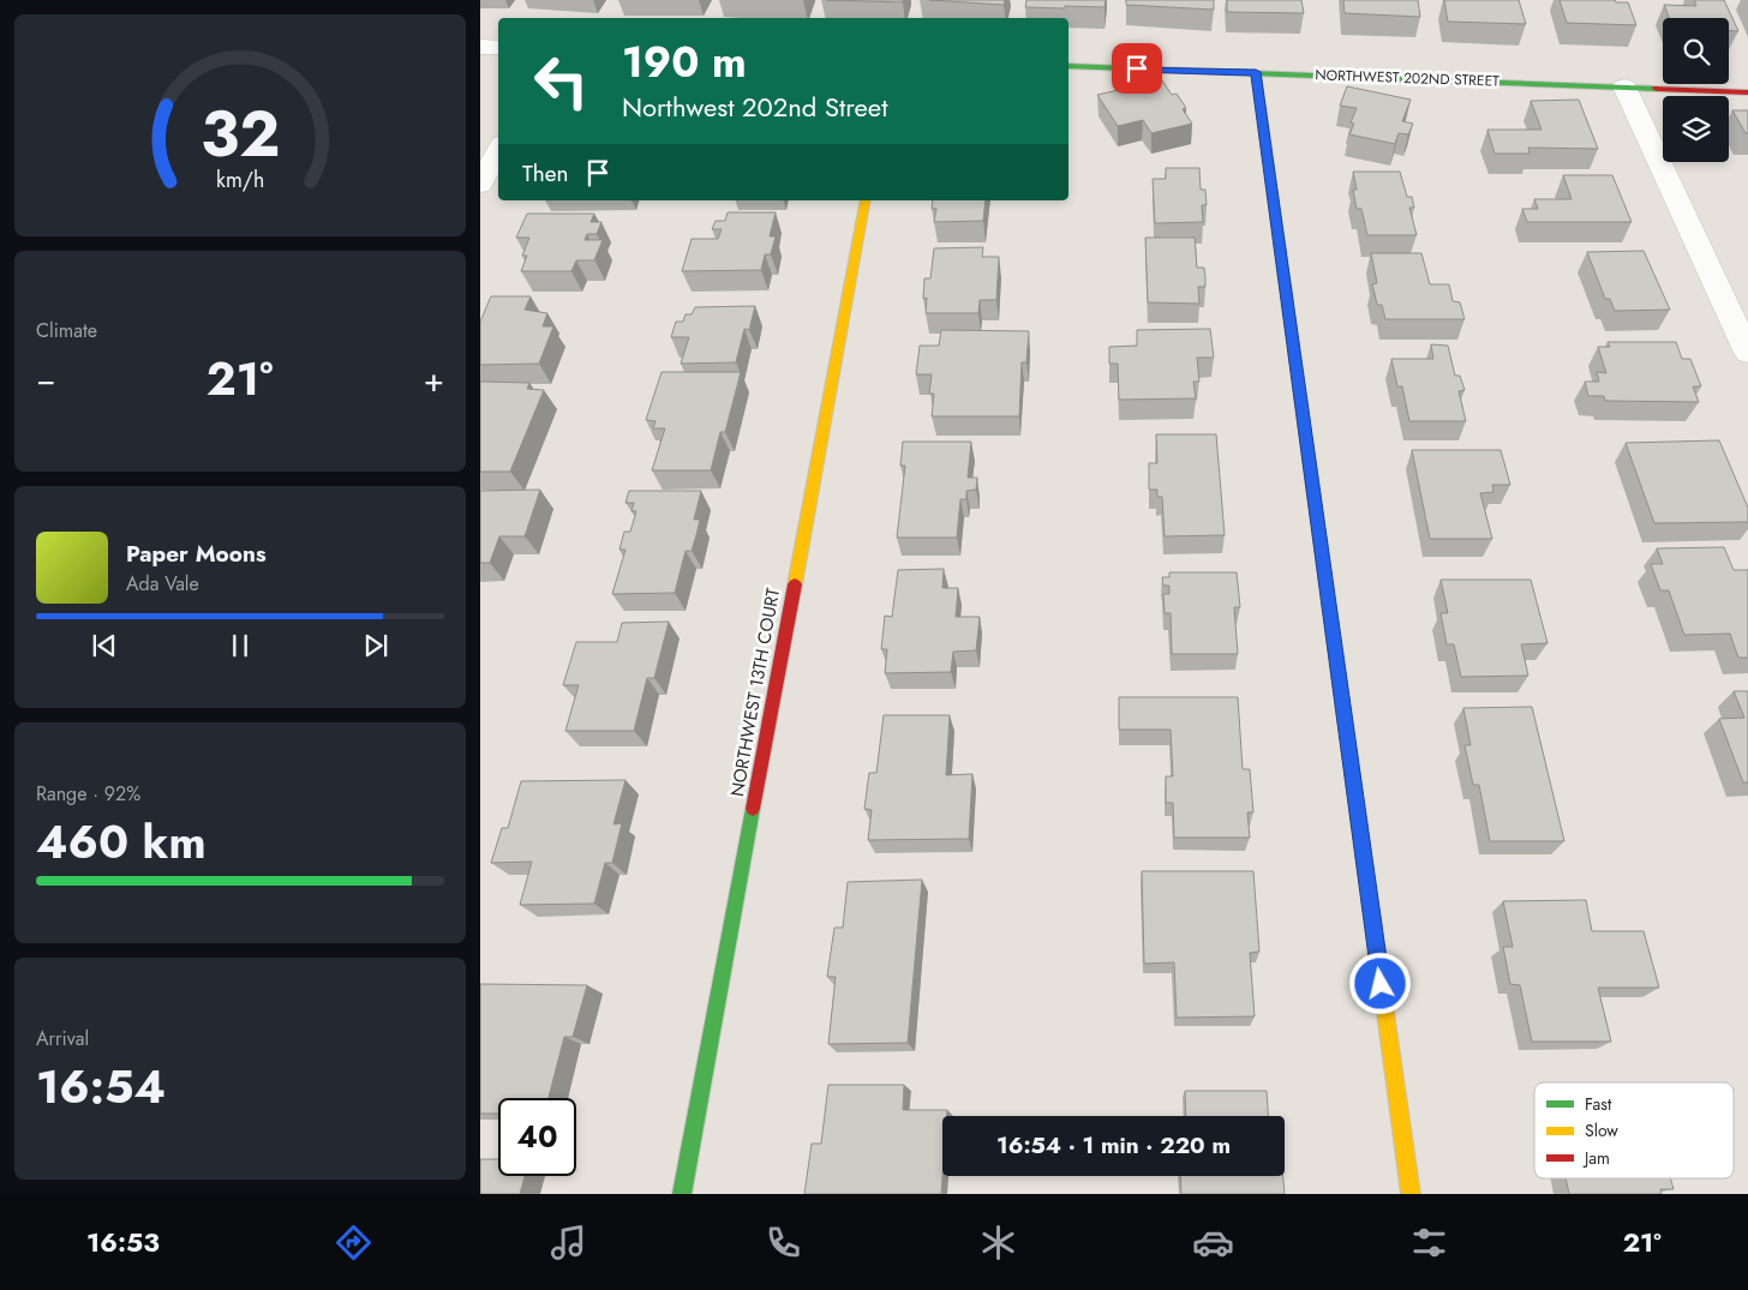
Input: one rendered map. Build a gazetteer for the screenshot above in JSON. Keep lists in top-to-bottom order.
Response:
{
  "streets": {
    "street": ["NORTHWEST 202ND STREET", "NORTHWEST 13TH COURT"]
  },
  "legend": ["Fast", "Slow", "Jam"],
  "page": {
    "turn": ["190 m", "Northwest 202nd Street"],
    "then": "Then",
    "tile": [
      "Climate",
      ["Range · 92%", "460 km"],
      ["Arrival", "16:54"]
    ],
    "heat": ["−", "21°", "+"],
    "song": ["Paper Moons", "Ada Vale"],
    "limit": "40",
    "trip": "16:54 · 1 min · 220 m",
    "tabs": ["16:53", "21°"],
    "gauge": ["32", "km/h"]
  }
}
